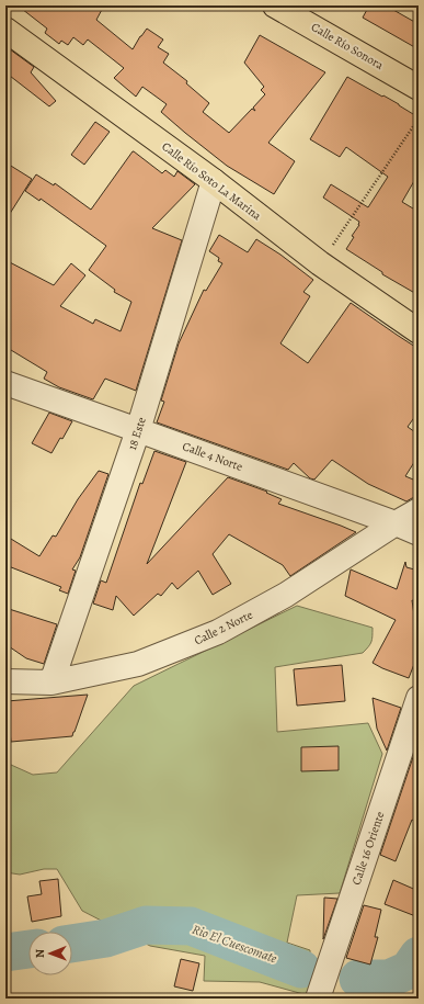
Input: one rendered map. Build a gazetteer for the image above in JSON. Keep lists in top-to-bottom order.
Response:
{
  "streets": {
    "main road": ["Calle Río Sonora", "Calle Río Soto La Marina"],
    "street": [
      "18 Este",
      "Calle 4 Norte",
      "Calle 2 Norte",
      "Calle 16 Oriente"
    ]
  },
  "crossings": [
    ["Calle Río Soto La Marina", "18 Este"],
    ["18 Este", "Calle 4 Norte"],
    ["18 Este", "Calle 2 Norte"],
    ["Calle 4 Norte", "Calle 2 Norte"]
  ],
  "water": ["Rio El Cuescomate"],
  "north": "left"
}
